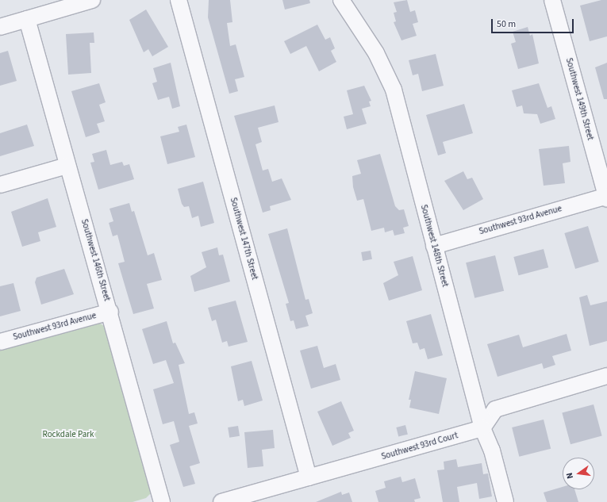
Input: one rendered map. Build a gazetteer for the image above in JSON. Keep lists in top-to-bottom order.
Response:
{
  "streets": {
    "street": [
      "Southwest 149th Street",
      "Southwest 93rd Avenue",
      "Southwest 147th Street",
      "Southwest 148th Street",
      "Southwest 146th Street",
      "Southwest 93rd Court"
    ]
  },
  "crossings": [
    ["Southwest 149th Street", "Southwest 93rd Avenue"],
    ["Southwest 93rd Avenue", "Southwest 148th Street"],
    ["Southwest 93rd Avenue", "Southwest 146th Street"],
    ["Southwest 147th Street", "Southwest 93rd Court"],
    ["Southwest 148th Street", "Southwest 93rd Court"]
  ],
  "parks": ["Rockdale Park"],
  "scale_bar": "50 m",
  "north": "left"
}
